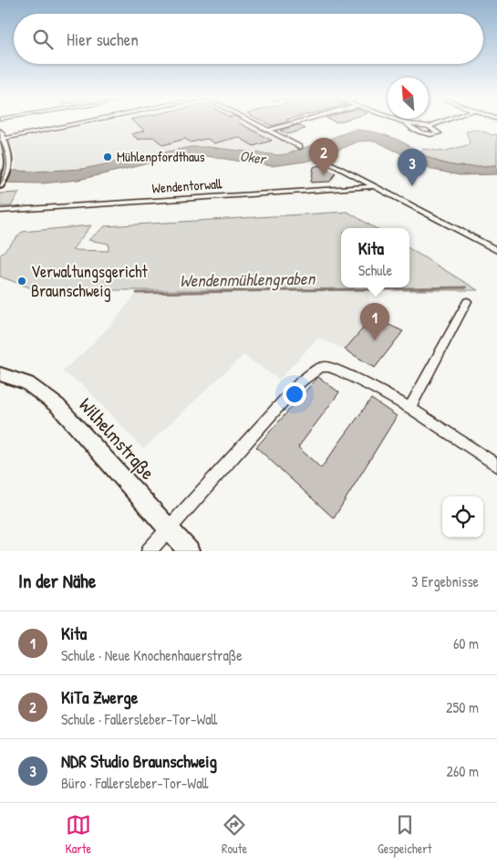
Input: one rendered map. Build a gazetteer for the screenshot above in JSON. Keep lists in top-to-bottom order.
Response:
{
  "streets": {
    "main road": ["Wilhelmstraße"],
    "street": ["Wendentorwall"]
  },
  "water": ["Oker", "Wendenmühlengraben"],
  "places": ["Mühlenpfordthaus", "Verwaltungsgericht Braunschweig"],
  "north": "top left",
  "page": {
    "search": "Hier suchen",
    "pins": ["2", "3", "1"],
    "popup": ["Kita", "Schule"],
    "heading": ["In der Nähe", "3 Ergebnisse"],
    "list": [
      {
        "mark": "1",
        "name": "Kita",
        "note": "Schule · Neue Knochenhauerstraße",
        "value": "60 m"
      },
      {
        "mark": "2",
        "name": "KiTa Zwerge",
        "note": "Schule · Fallersleber-Tor-Wall",
        "value": "250 m"
      },
      {
        "mark": "3",
        "name": "NDR Studio Braunschweig",
        "note": "Büro · Fallersleber-Tor-Wall",
        "value": "260 m"
      }
    ],
    "nav": ["Karte", "Route", "Gespeichert"]
  }
}
